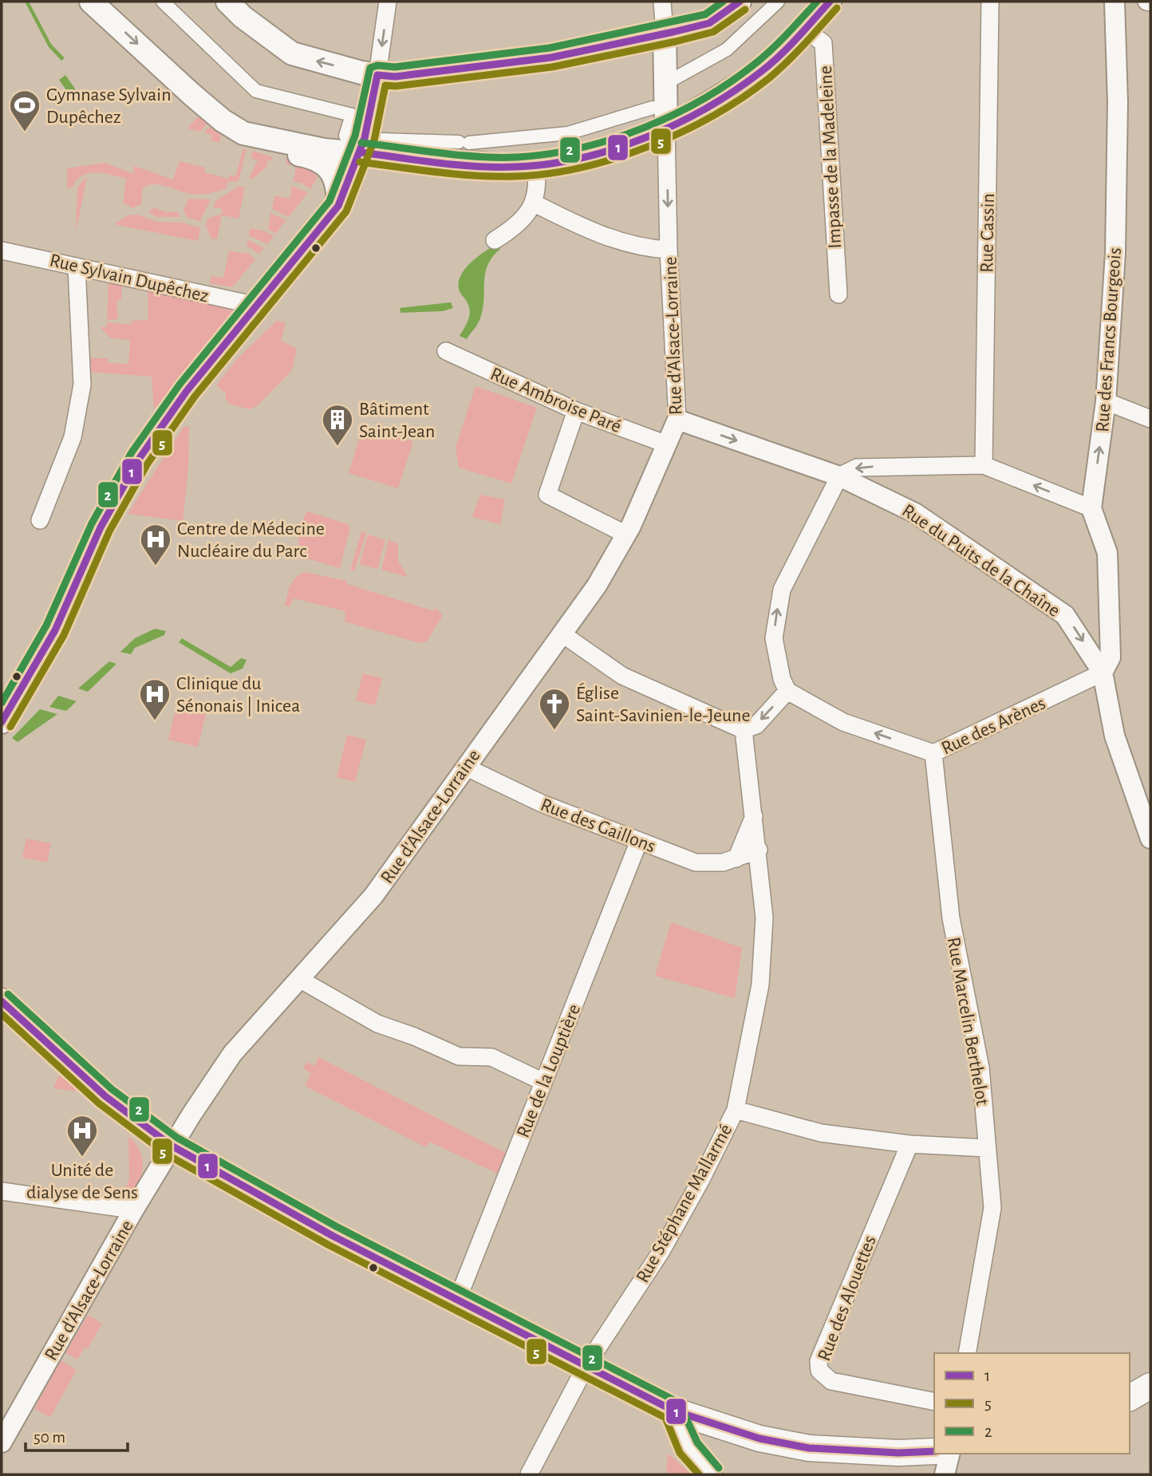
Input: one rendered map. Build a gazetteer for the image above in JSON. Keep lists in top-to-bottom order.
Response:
{
  "streets": {
    "street": [
      "Impasse de la Madeleine",
      "Rue Cassin",
      "Rue Sylvain Dupêchez",
      "Rue d'Alsace-Lorraine",
      "Rue des Francs Bourgeois",
      "Rue Ambroise Paré",
      "Rue du Puits de la Chaîne",
      "Rue des Arènes",
      "Rue des Gaillons",
      "Rue Marcelin Berthelot",
      "Rue de la Louptière",
      "Rue Stéphane Mallarmé",
      "Rue des Alouettes"
    ]
  },
  "crossings": [
    ["Rue d'Alsace-Lorraine", "Rue Ambroise Paré"],
    ["Rue d'Alsace-Lorraine", "Rue du Puits de la Chaîne"],
    ["Rue d'Alsace-Lorraine", "Rue des Gaillons"],
    ["Rue des Francs Bourgeois", "Rue du Puits de la Chaîne"],
    ["Rue des Francs Bourgeois", "Rue des Arènes"],
    ["Rue du Puits de la Chaîne", "Rue des Arènes"],
    ["Rue des Arènes", "Rue Marcelin Berthelot"],
    ["Rue des Gaillons", "Rue de la Louptière"],
    ["Rue des Gaillons", "Rue Stéphane Mallarmé"]
  ],
  "one_way": ["Rue du Puits de la Chaîne", "Rue des Arènes"],
  "places": {
    "sports": ["Gymnase Sylvain Dupêchez"],
    "building": ["Bâtiment Saint-Jean"],
    "hospital": ["Centre de Médecine Nucléaire du Parc", "Clinique du Sénonais | Inicea", "Unité de dialyse de Sens"],
    "church": ["Église Saint-Savinien-le-Jeune"]
  },
  "lines": ["transit line 1", "transit line 2", "transit line 5"],
  "legend": ["1", "5", "2"],
  "scale_bar": "50 m"
}
